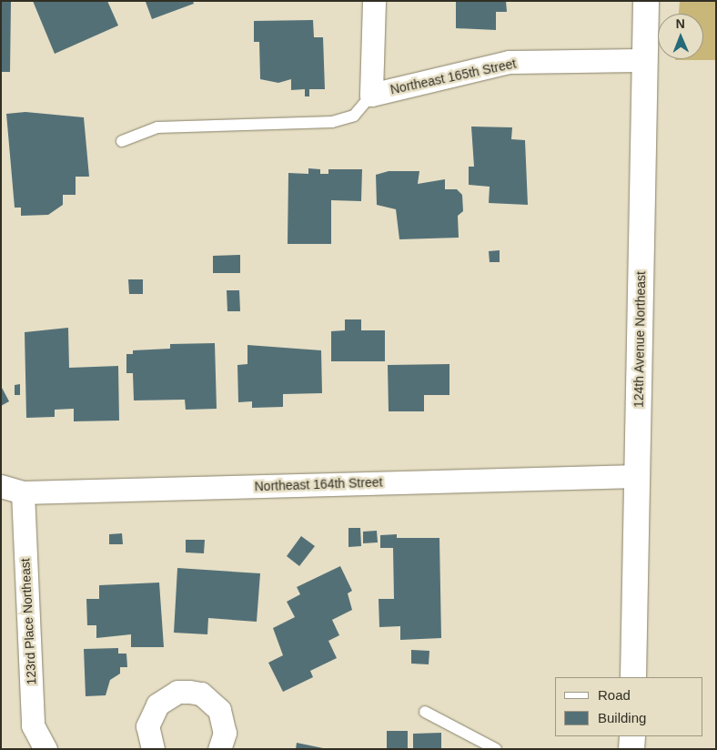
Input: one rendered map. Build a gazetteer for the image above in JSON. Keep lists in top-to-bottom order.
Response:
{
  "streets": {
    "street": [
      "Northeast 165th Street",
      "124th Avenue Northeast",
      "Northeast 164th Street",
      "123rd Place Northeast"
    ]
  },
  "crossings": [
    ["Northeast 165th Street", "124th Avenue Northeast"],
    ["124th Avenue Northeast", "Northeast 164th Street"],
    ["Northeast 164th Street", "123rd Place Northeast"]
  ],
  "legend": ["Road", "Building"],
  "north": "top"
}
